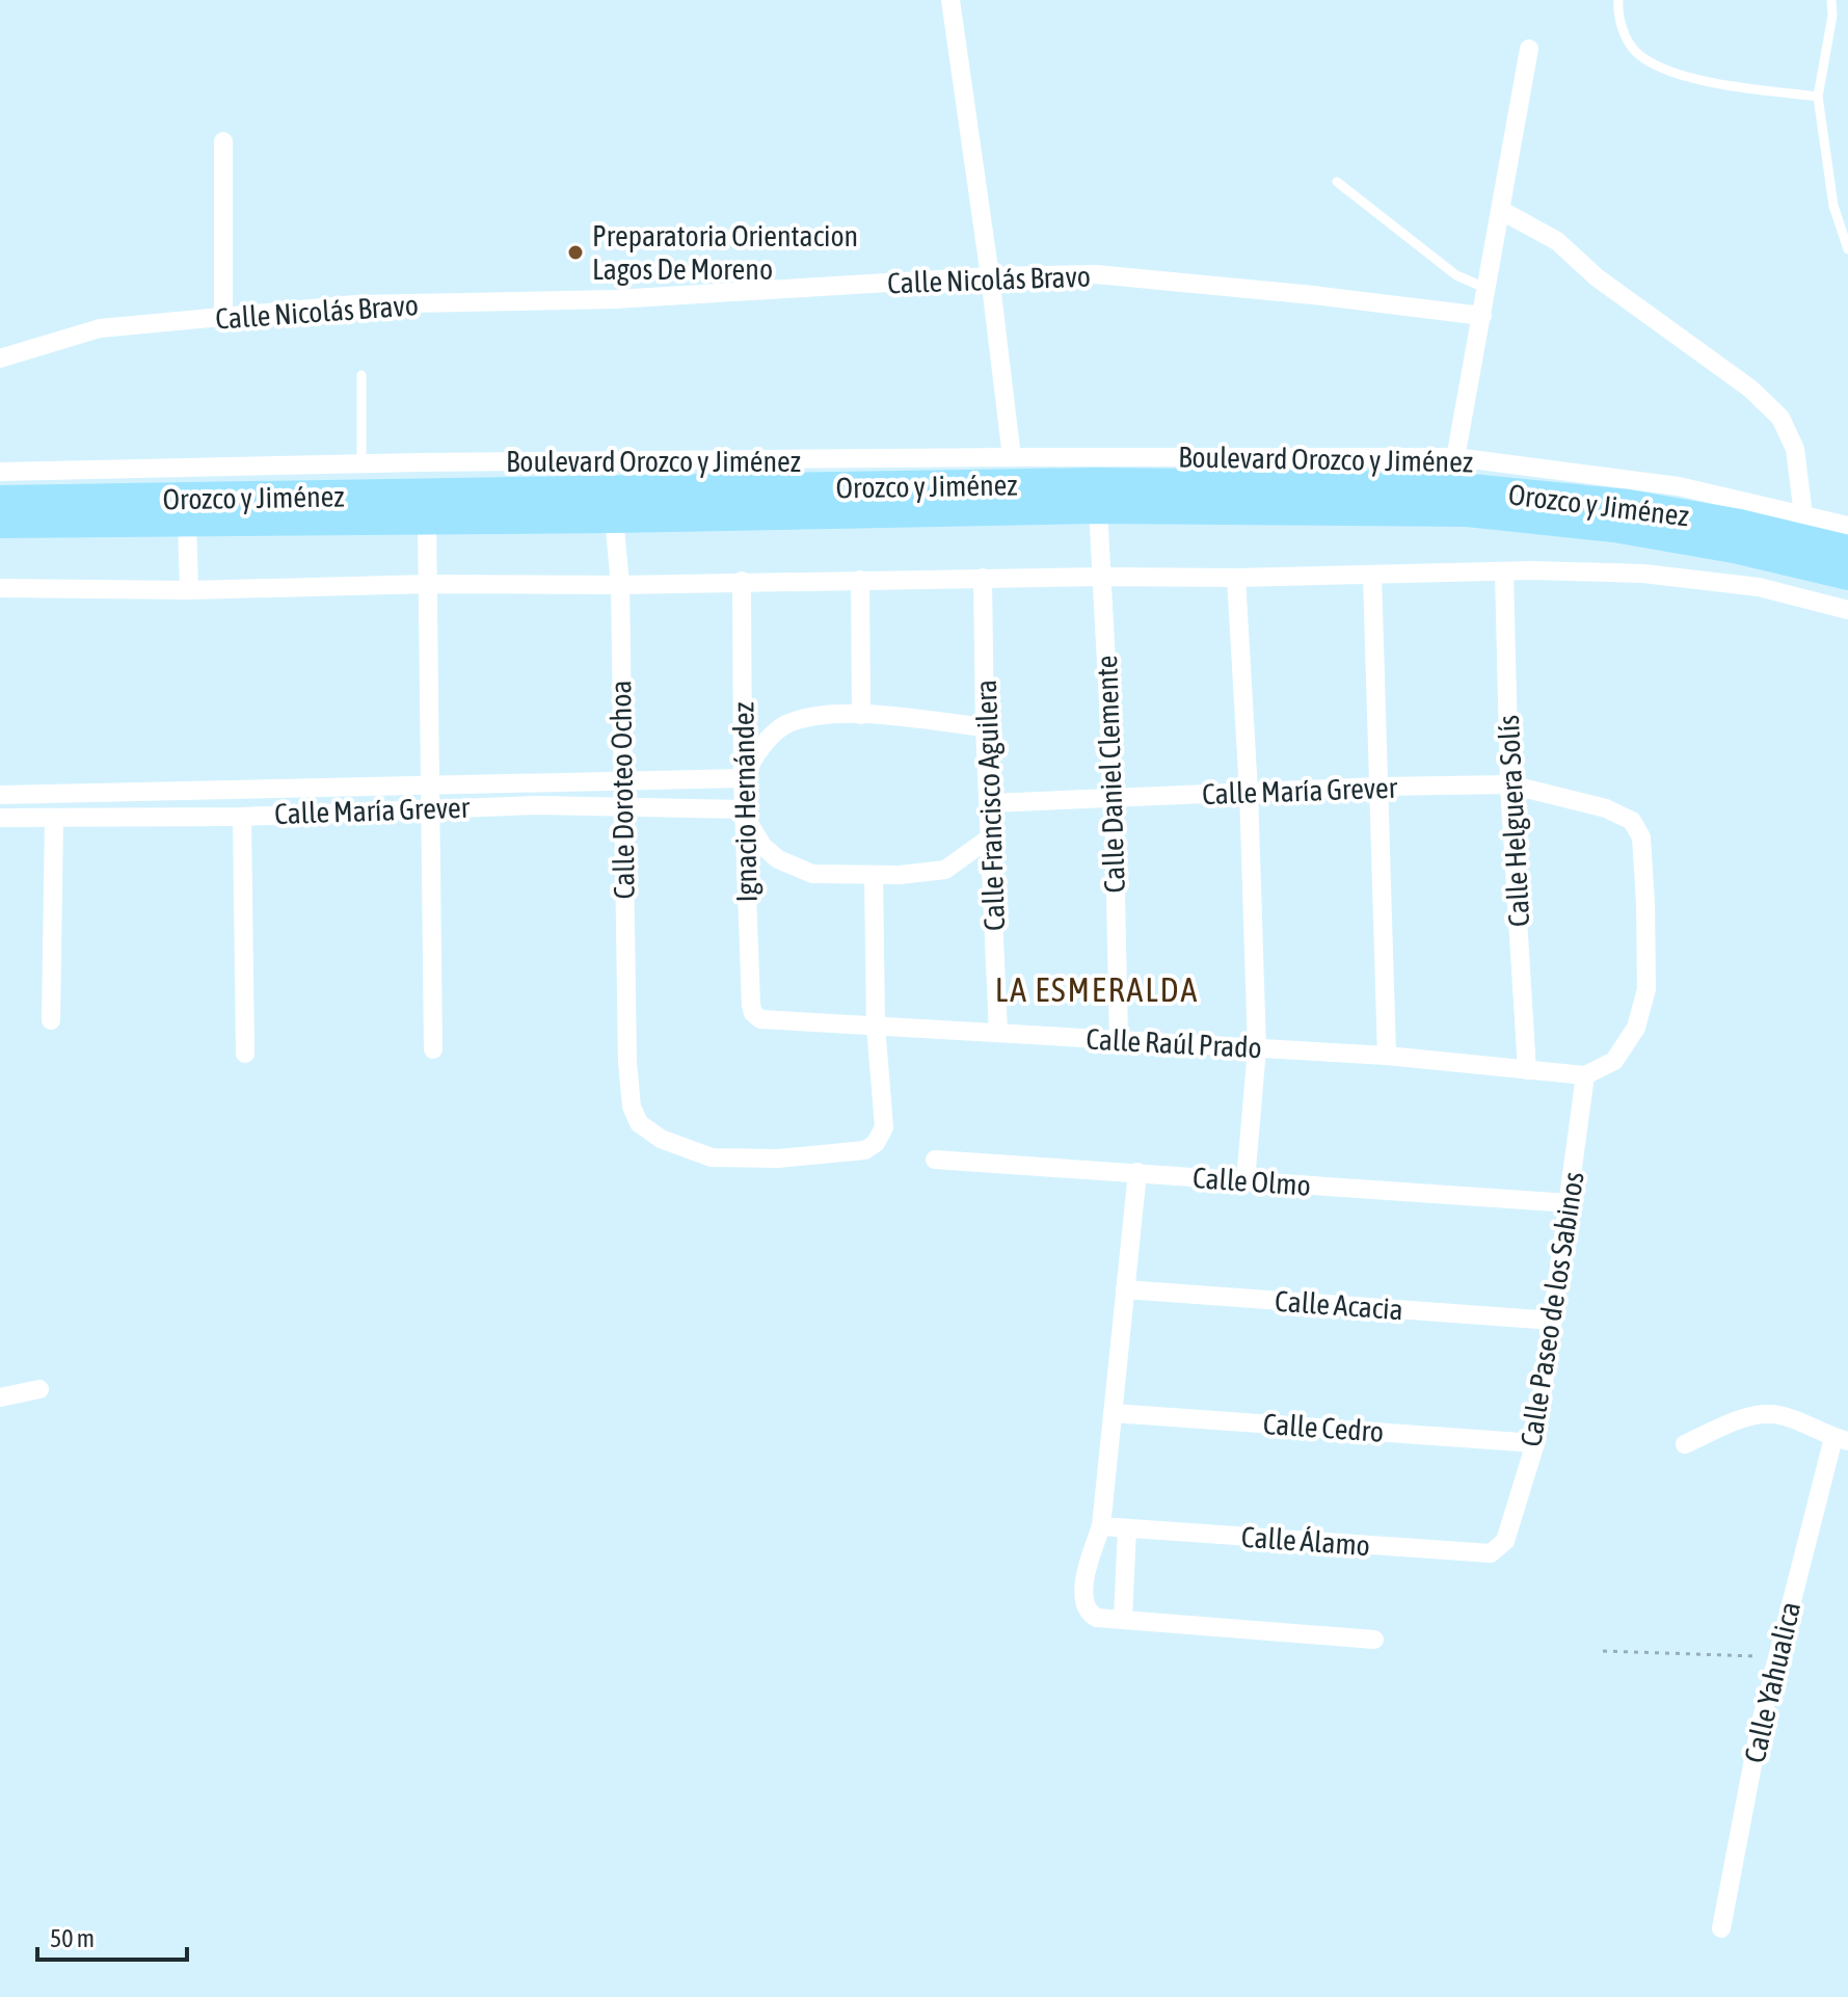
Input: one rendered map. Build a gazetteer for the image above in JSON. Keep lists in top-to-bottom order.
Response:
{
  "streets": {
    "highway": ["Orozco y Jiménez"],
    "street": [
      "Calle Nicolás Bravo",
      "Boulevard Orozco y Jiménez",
      "Calle Daniel Clemente",
      "Calle Doroteo Ochoa",
      "Calle María Grever",
      "Ignacio Hernández",
      "Calle Francisco Aguilera",
      "Calle Helguera Solís",
      "Calle Raúl Prado",
      "Calle Olmo",
      "Calle Acacia",
      "Calle Paseo de los Sabinos",
      "Calle Cedro",
      "Calle Álamo",
      "Calle Yahualica"
    ]
  },
  "crossings": [
    ["Boulevard Orozco y Jiménez", "Orozco y Jiménez"],
    ["Orozco y Jiménez", "Calle Daniel Clemente"],
    ["Orozco y Jiménez", "Calle Doroteo Ochoa"],
    ["Calle Daniel Clemente", "Calle María Grever"],
    ["Calle Daniel Clemente", "Calle Raúl Prado"],
    ["Calle Doroteo Ochoa", "Calle María Grever"],
    ["Calle Doroteo Ochoa", "Ignacio Hernández"],
    ["Calle Doroteo Ochoa", "Calle Francisco Aguilera"],
    ["Calle Doroteo Ochoa", "Calle Raúl Prado"],
    ["Calle María Grever", "Ignacio Hernández"],
    ["Calle María Grever", "Calle Francisco Aguilera"],
    ["Calle María Grever", "Calle Helguera Solís"],
    ["Calle María Grever", "Calle Raúl Prado"],
    ["Calle María Grever", "Calle Paseo de los Sabinos"],
    ["Ignacio Hernández", "Calle Francisco Aguilera"],
    ["Ignacio Hernández", "Calle Raúl Prado"],
    ["Calle Francisco Aguilera", "Calle Raúl Prado"],
    ["Calle Helguera Solís", "Calle Raúl Prado"],
    ["Calle Raúl Prado", "Calle Paseo de los Sabinos"],
    ["Calle Olmo", "Calle Paseo de los Sabinos"],
    ["Calle Acacia", "Calle Paseo de los Sabinos"],
    ["Calle Paseo de los Sabinos", "Calle Cedro"],
    ["Calle Paseo de los Sabinos", "Calle Álamo"]
  ],
  "districts": ["LA ESMERALDA"],
  "places": ["Preparatoria Orientacion Lagos De Moreno"],
  "scale_bar": "50 m"
}
